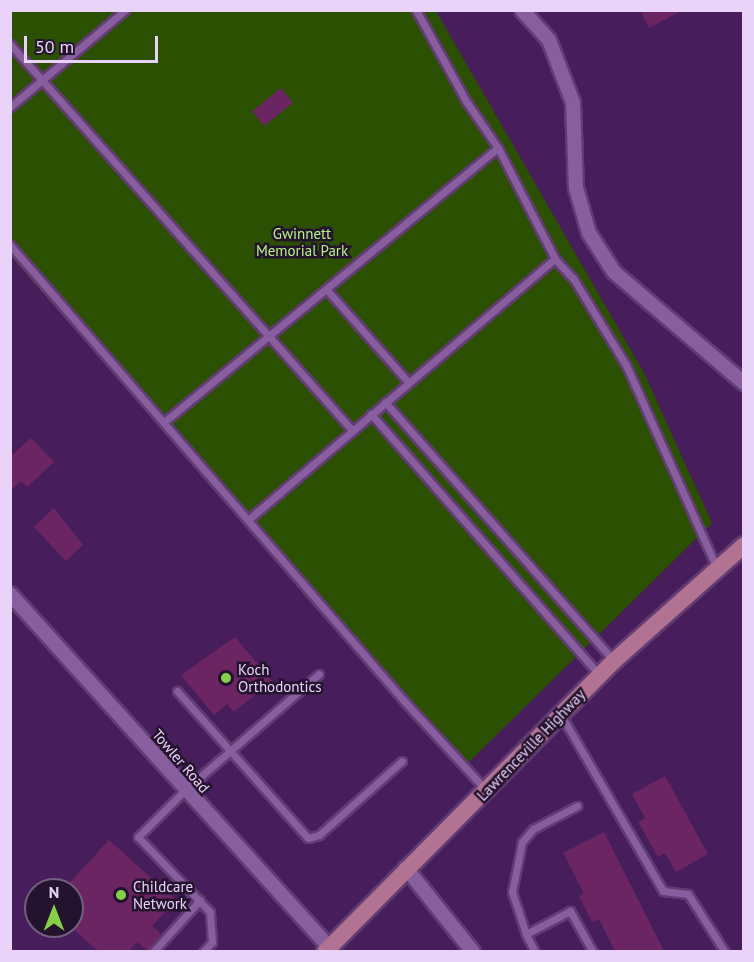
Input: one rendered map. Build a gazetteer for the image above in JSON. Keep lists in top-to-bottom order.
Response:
{
  "streets": {
    "main road": ["Lawrenceville Highway"],
    "street": ["Towler Road"]
  },
  "crossings": [
    ["Lawrenceville Highway", "Towler Road"]
  ],
  "parks": ["Gwinnett Memorial Park"],
  "places": ["Koch Orthodontics", "Childcare Network"],
  "scale_bar": "50 m",
  "north": "top"
}
